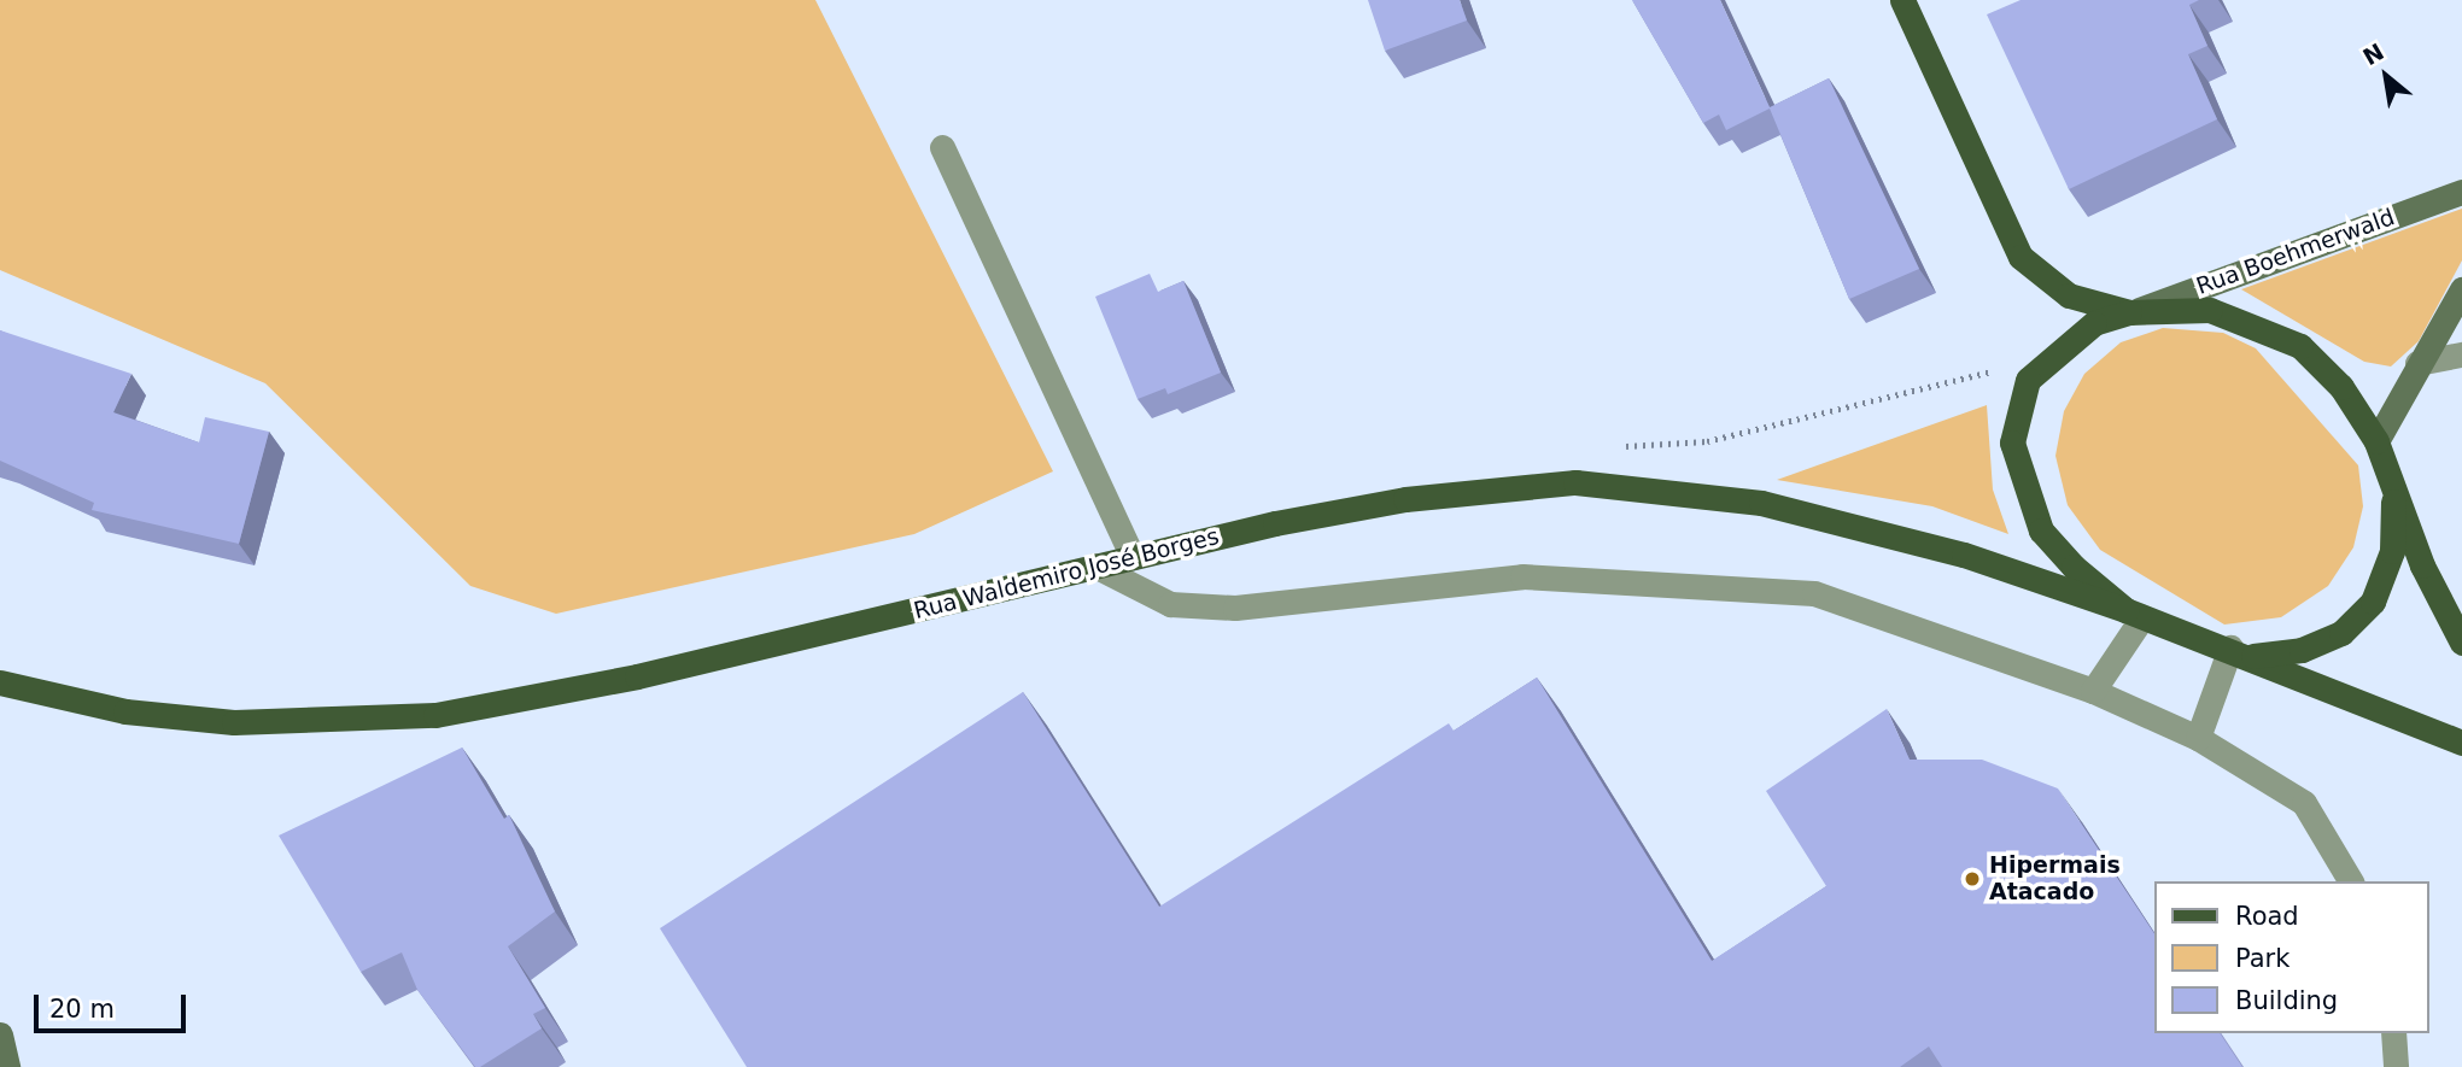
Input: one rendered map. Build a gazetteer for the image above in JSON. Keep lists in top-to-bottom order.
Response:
{
  "streets": {
    "main road": ["Rua Boehmerwald", "Rua Waldemiro José Borges"]
  },
  "places": ["Hipermais Atacado"],
  "legend": ["Road", "Park", "Building"],
  "scale_bar": "20 m",
  "north": "top left"
}
